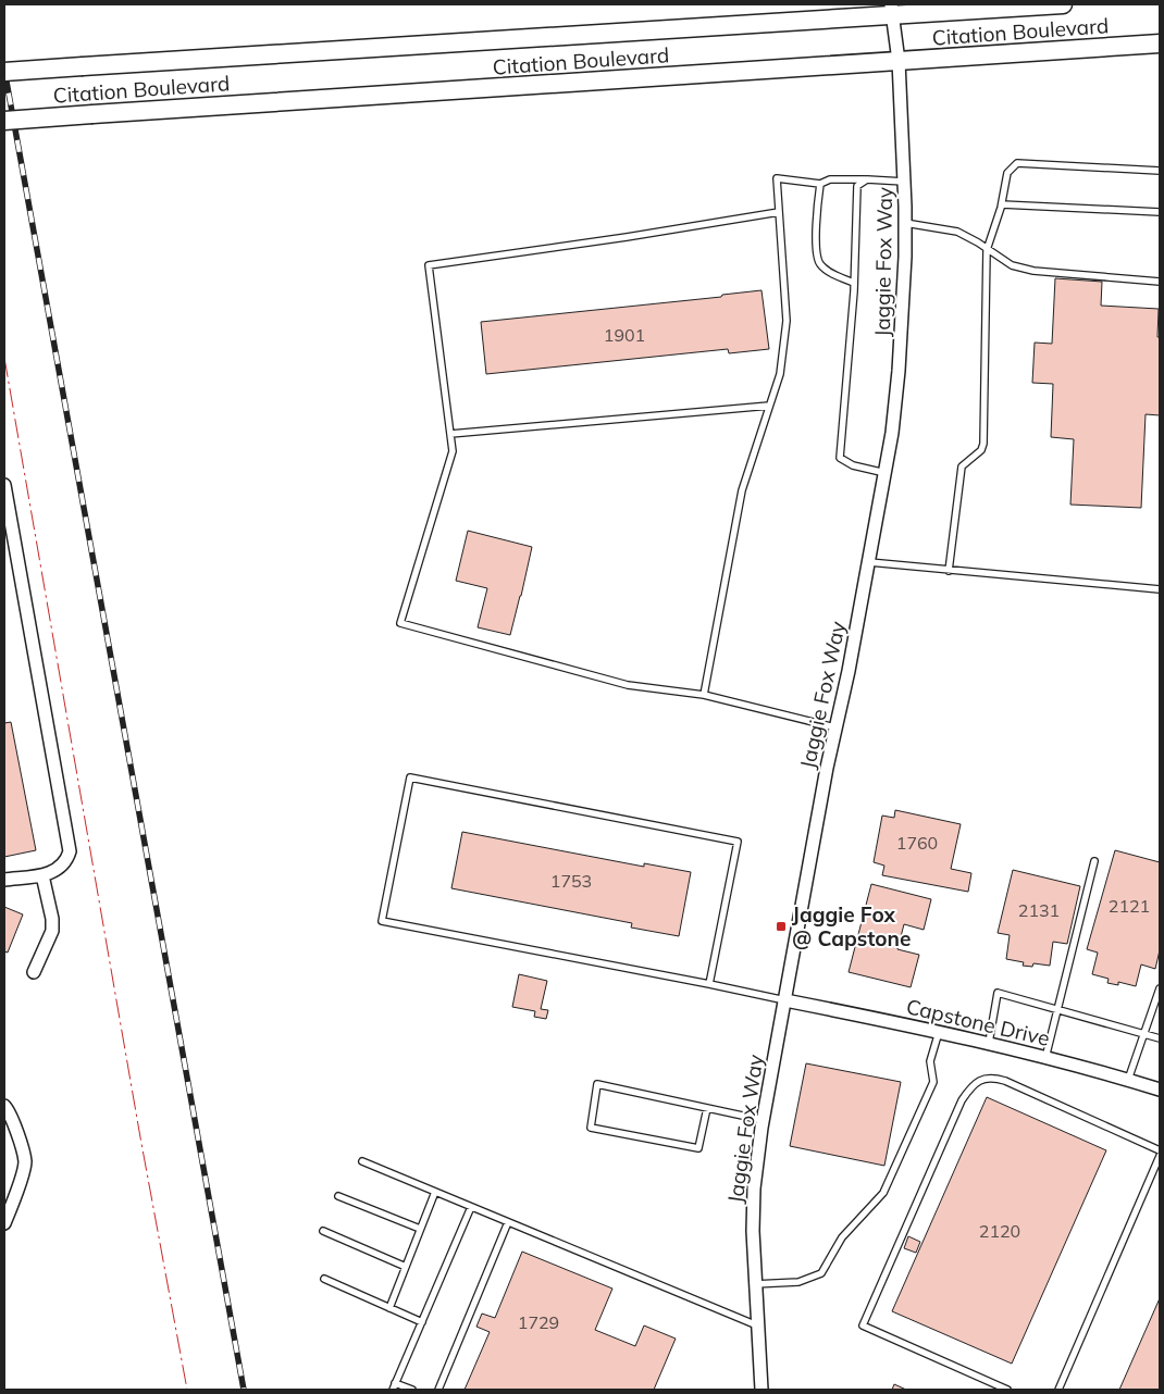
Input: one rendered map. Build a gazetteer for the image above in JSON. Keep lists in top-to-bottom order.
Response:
{
  "streets": {
    "main road": ["Citation Boulevard"],
    "street": ["Jaggie Fox Way", "Capstone Drive"]
  },
  "crossings": [
    ["Citation Boulevard", "Jaggie Fox Way"],
    ["Jaggie Fox Way", "Capstone Drive"]
  ],
  "places": {
    "transit": ["Jaggie Fox @ Capstone"]
  },
  "house_numbers": [
    "1901",
    "1760",
    "1753",
    "2121",
    "2131",
    "2120",
    "1729"
  ]
}
